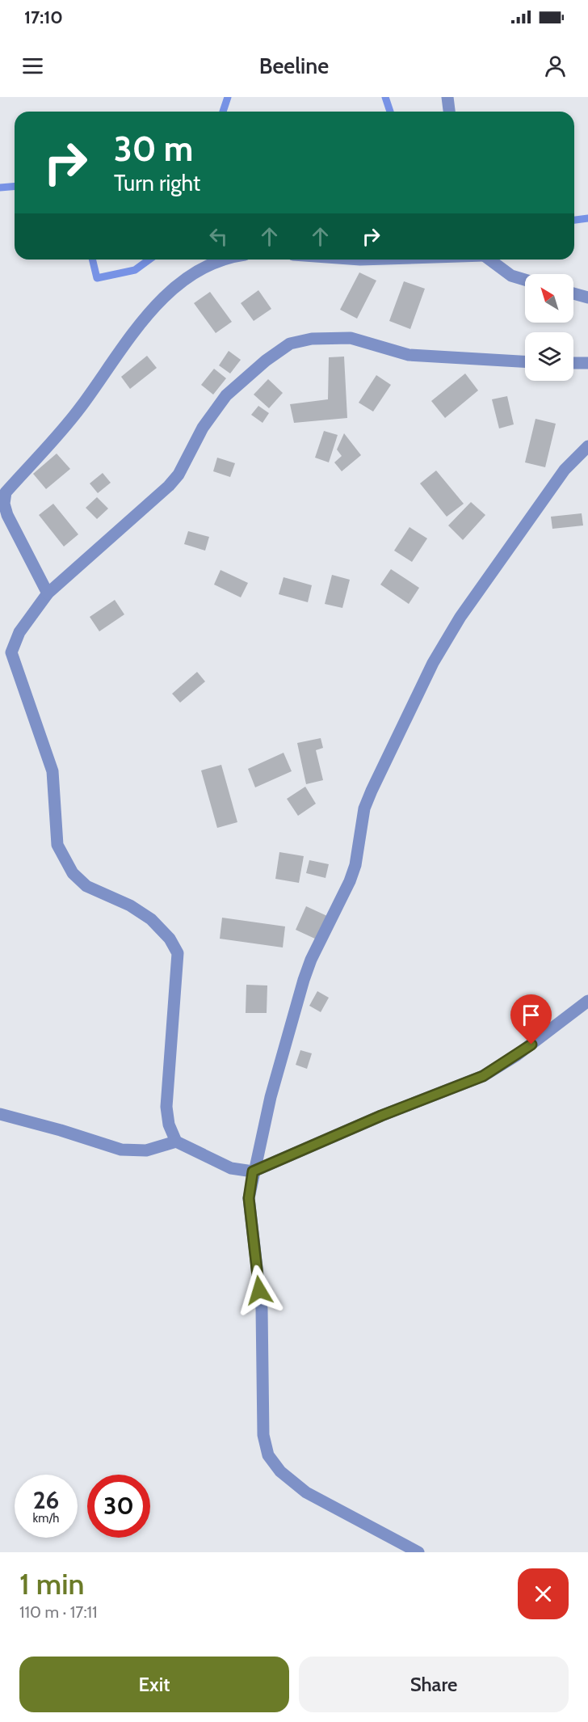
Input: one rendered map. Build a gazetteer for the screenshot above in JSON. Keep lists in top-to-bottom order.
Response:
{
  "north": "top left",
  "page": {
    "status": "17:10",
    "header": "Beeline",
    "turn": ["30 m", "Turn right"],
    "speed": "26 km/h",
    "limit": "30",
    "heading": ["1 min", "110 m · 17:11"],
    "buttons": ["Exit", "Share"]
  }
}
